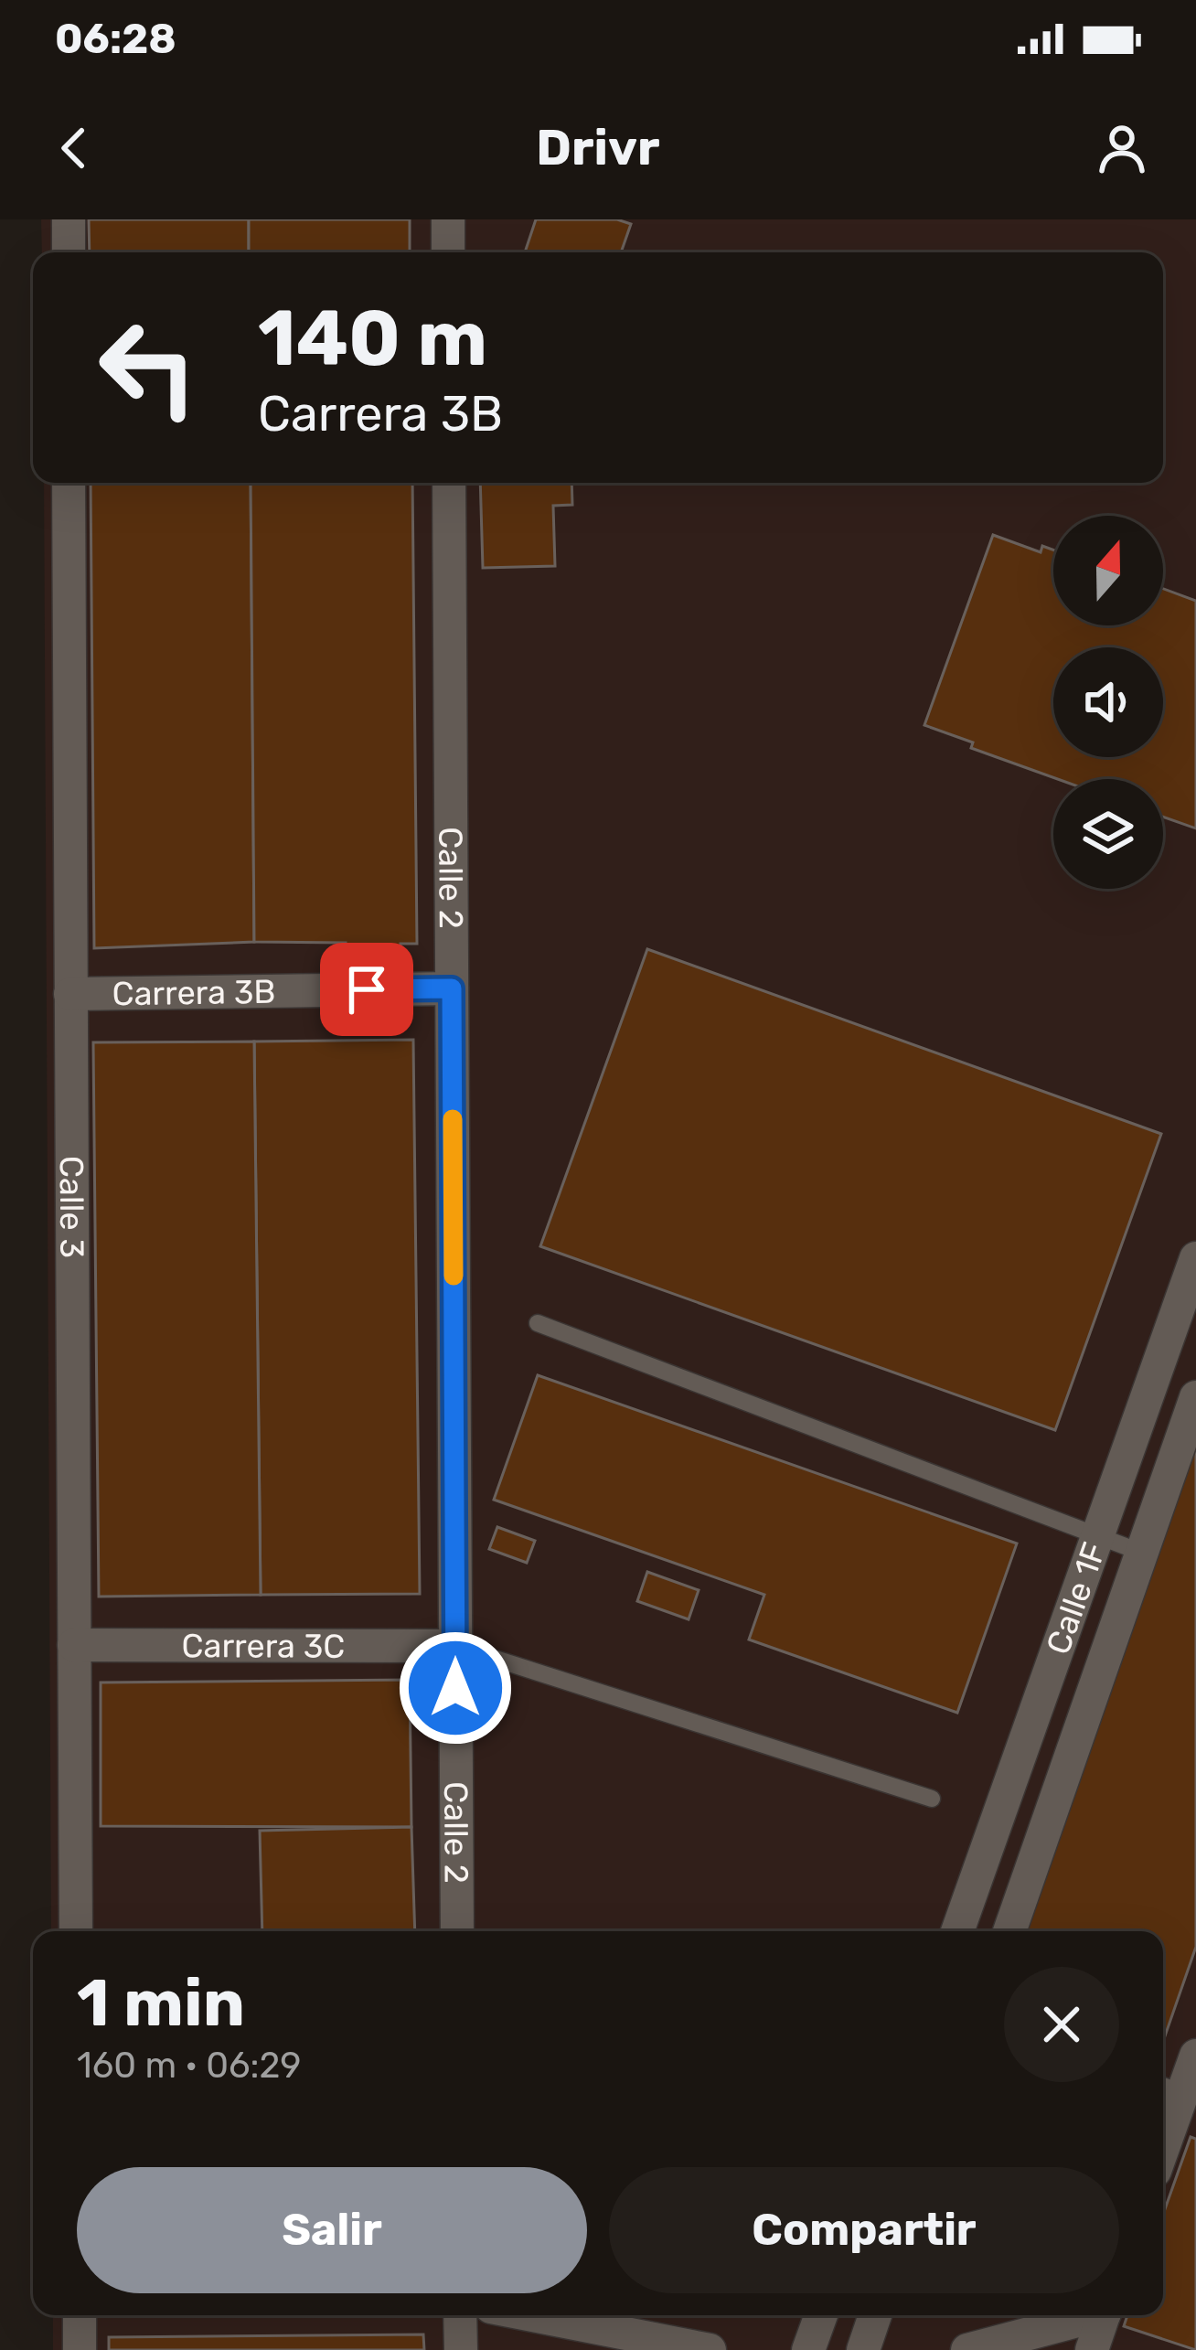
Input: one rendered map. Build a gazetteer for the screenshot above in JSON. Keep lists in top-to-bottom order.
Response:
{
  "streets": {
    "street": [
      "Calle 2",
      "Carrera 3B",
      "Calle 3",
      "Calle 1F",
      "Carrera 3C"
    ]
  },
  "crossings": [
    ["Calle 2", "Carrera 3B"],
    ["Calle 2", "Carrera 3C"],
    ["Carrera 3B", "Calle 3"],
    ["Calle 3", "Carrera 3C"]
  ],
  "north": "top",
  "page": {
    "status": "06:28",
    "header": "Drivr",
    "turn": ["140 m", "Carrera 3B"],
    "heading": ["1 min", "160 m · 06:29"],
    "buttons": ["Salir", "Compartir"]
  }
}
